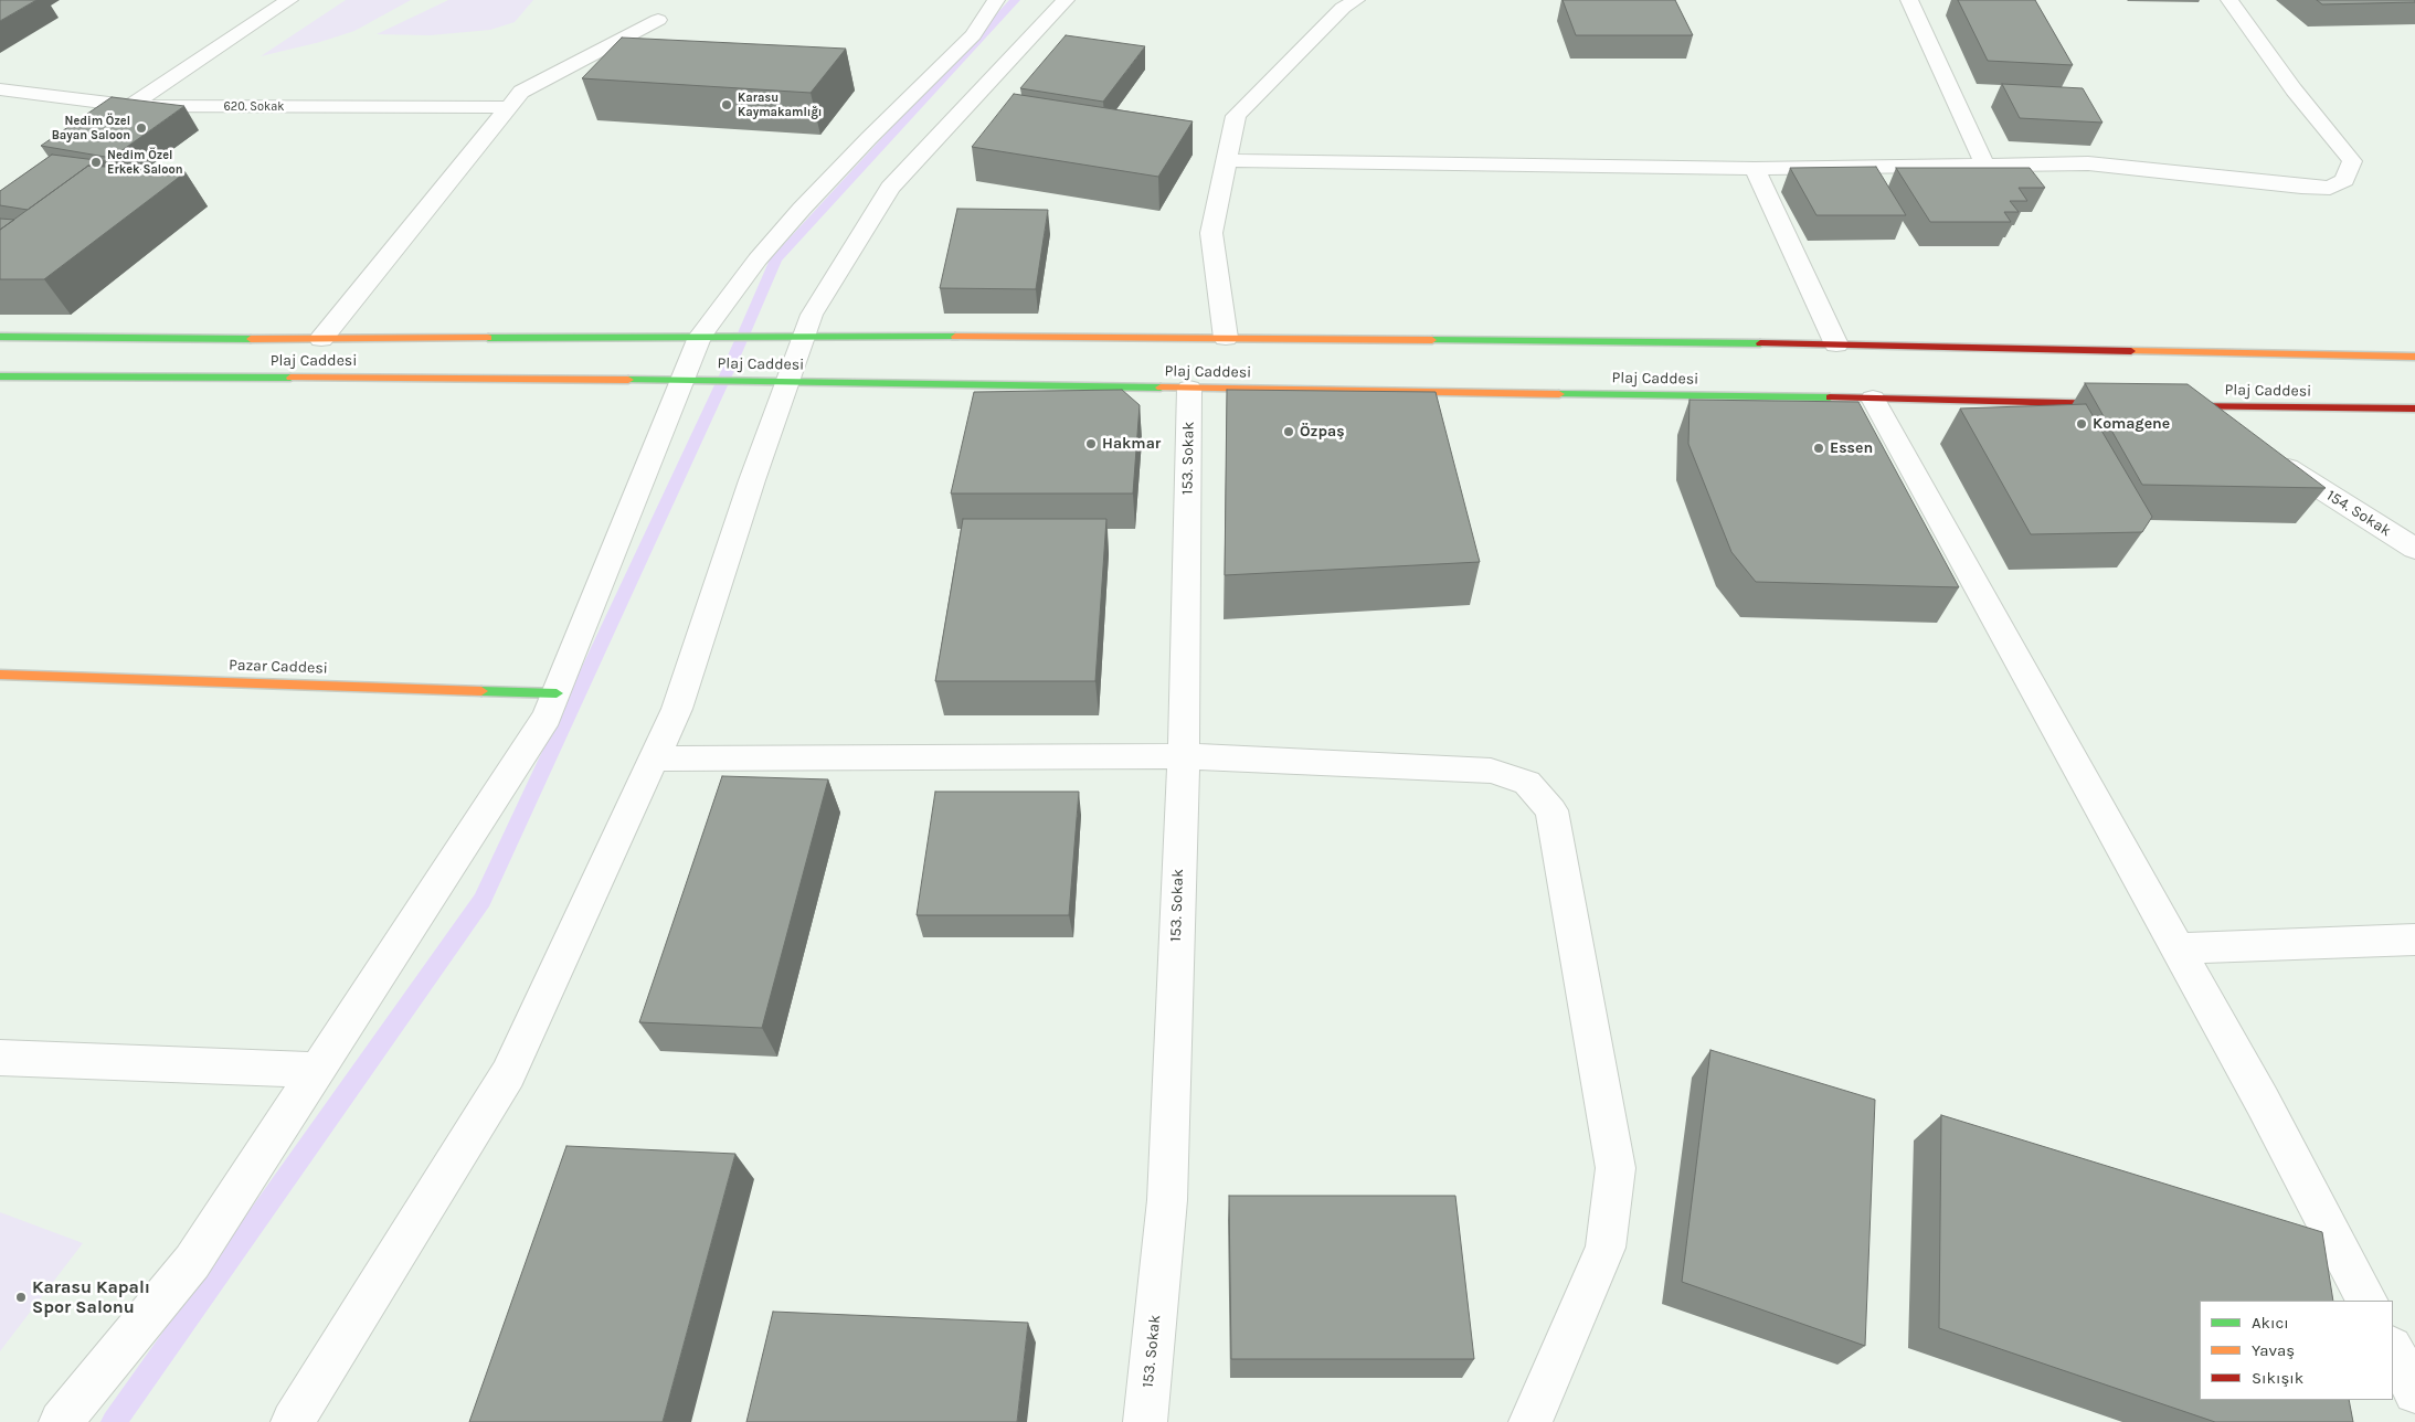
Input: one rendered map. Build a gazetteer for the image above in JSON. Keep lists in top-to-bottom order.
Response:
{
  "streets": {
    "main road": ["Plaj Caddesi", "Pazar Caddesi"],
    "street": ["620. Sokak", "153. Sokak", "154. Sokak"]
  },
  "crossings": [
    ["Plaj Caddesi", "153. Sokak"]
  ],
  "places": [
    "Karasu Kaymakamlığı",
    "Nedim Özel Bayan Saloon",
    "Nedim Özel Erkek Saloon",
    "Komagene",
    "Özpaş",
    "Hakmar",
    "Essen",
    "Karasu Kapalı Spor Salonu"
  ],
  "legend": ["Akıcı", "Yavaş", "Sıkışık"]
}
